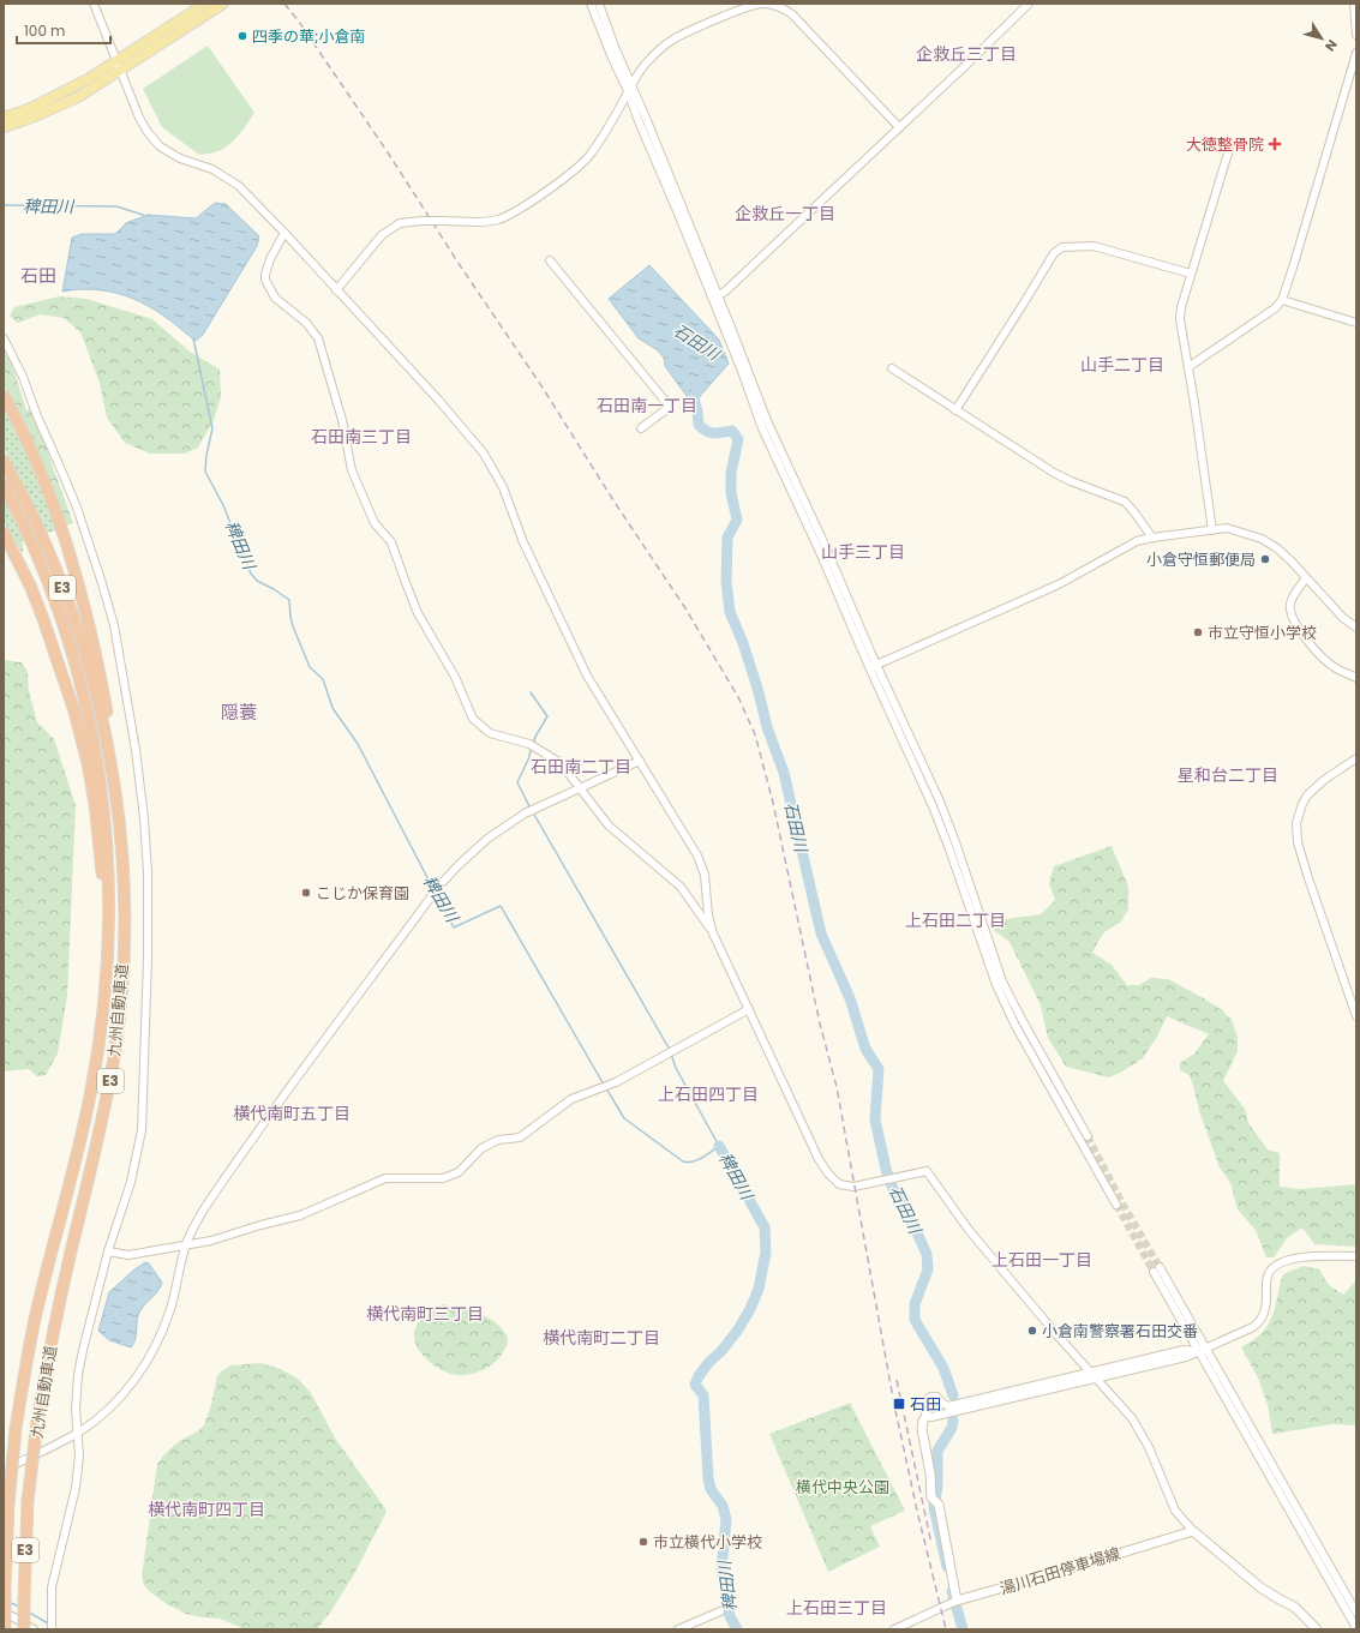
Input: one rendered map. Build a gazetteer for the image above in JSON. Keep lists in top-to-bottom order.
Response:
{
  "streets": {
    "highway": ["E3", "九州自動車道"],
    "main road": ["湯川石田停車場線"]
  },
  "districts": [
    "企救丘三丁目",
    "企救丘一丁目",
    "石田",
    "山手二丁目",
    "石田南一丁目",
    "石田南三丁目",
    "山手三丁目",
    "隠蓑",
    "石田南二丁目",
    "星和台二丁目",
    "上石田二丁目",
    "上石田四丁目",
    "横代南町五丁目",
    "上石田一丁目",
    "横代南町三丁目",
    "横代南町二丁目",
    "横代南町四丁目",
    "上石田三丁目"
  ],
  "water": ["稗田川", "石田川"],
  "parks": ["横代中央公園"],
  "places": {
    "other": [
      "四季の華;小倉南",
      "小倉守恒郵便局",
      "市立守恒小学校",
      "こじか保育園",
      "小倉南警察署石田交番",
      "市立横代小学校"
    ],
    "health": ["大徳整骨院"],
    "transit": ["石田"]
  },
  "scale_bar": "100 m",
  "north": "bottom right"
}
